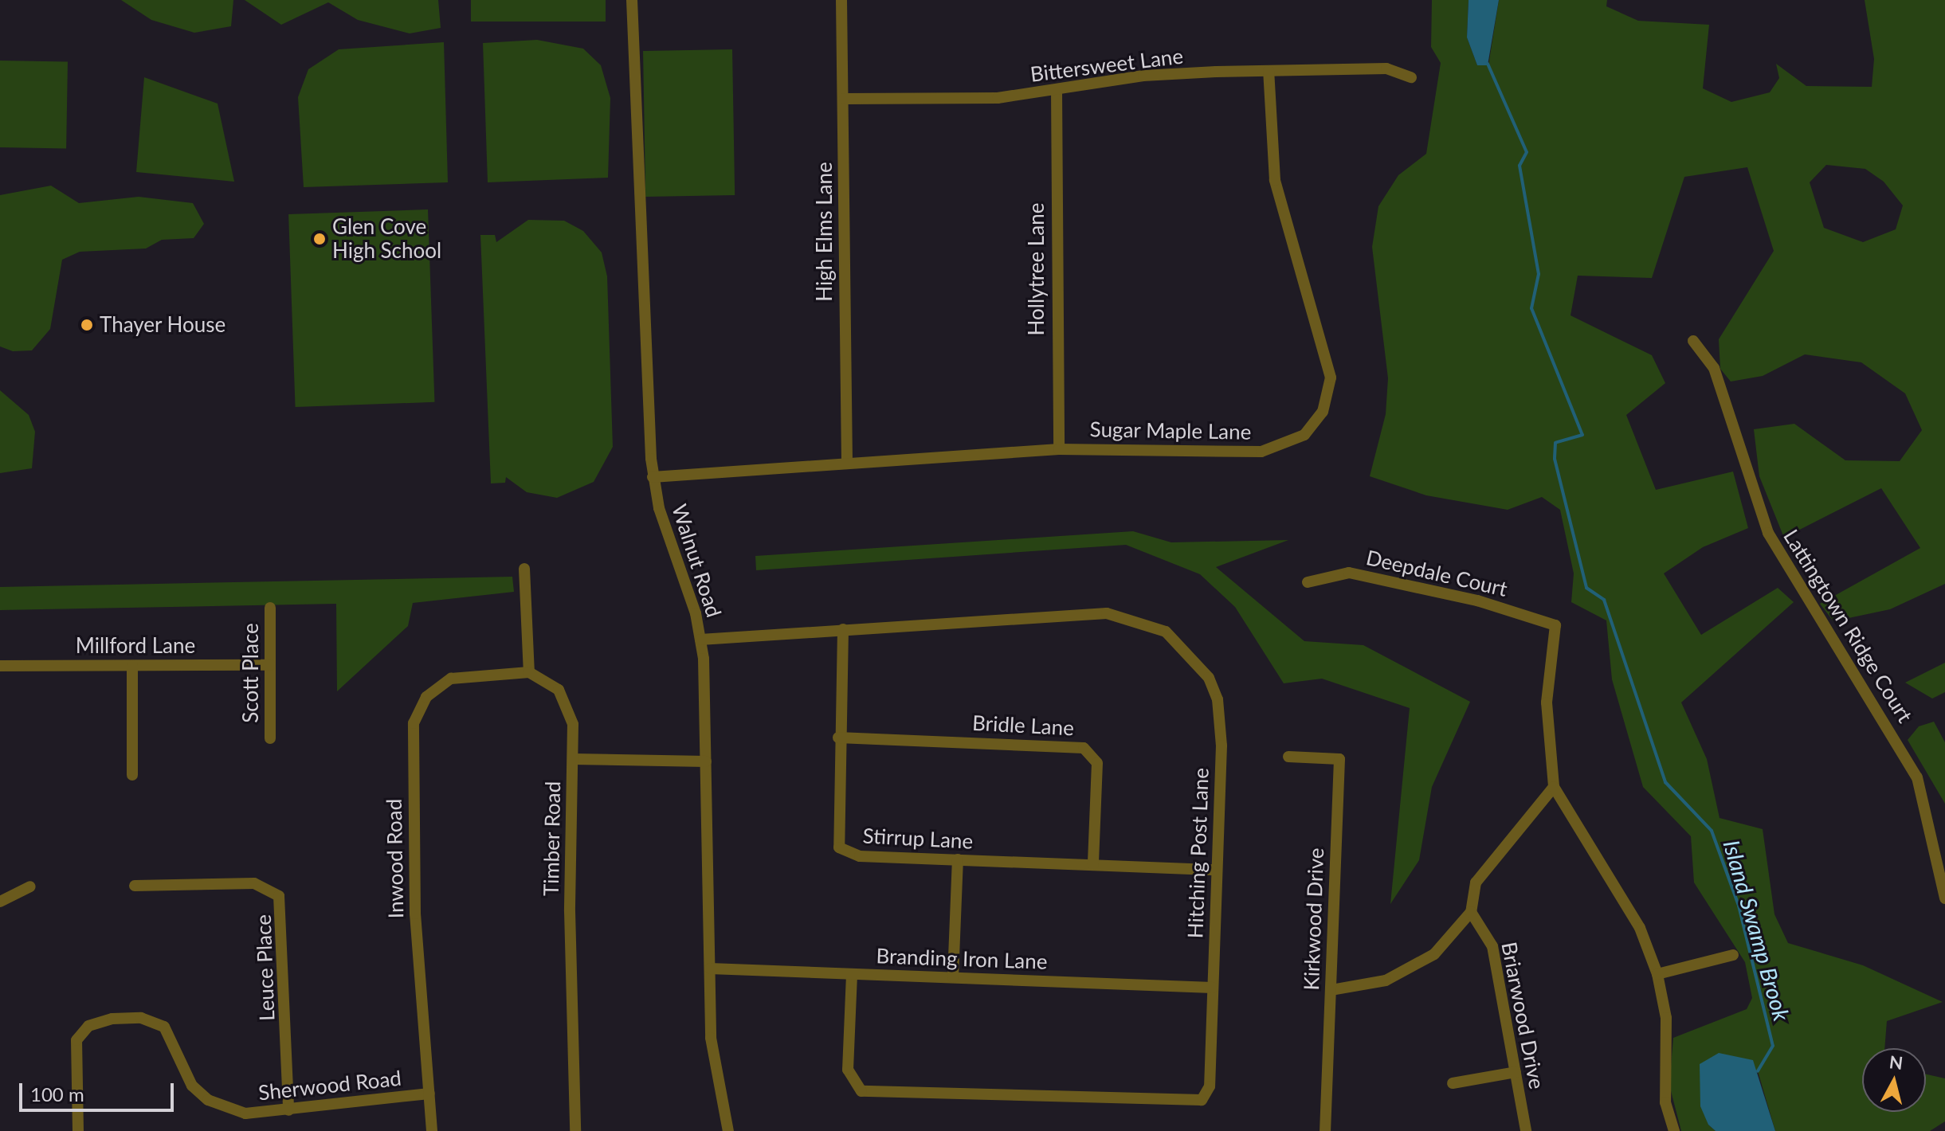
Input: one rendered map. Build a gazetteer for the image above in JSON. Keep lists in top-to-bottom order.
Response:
{
  "streets": {
    "street": [
      "Bittersweet Lane",
      "High Elms Lane",
      "Hollytree Lane",
      "Sugar Maple Lane",
      "Walnut Road",
      "Deepdale Court",
      "Lattingtown Ridge Court",
      "Millford Lane",
      "Scott Place",
      "Bridle Lane",
      "Timber Road",
      "Stirrup Lane",
      "Hitching Post Lane",
      "Inwood Road",
      "Kirkwood Drive",
      "Branding Iron Lane",
      "Leuce Place",
      "Briarwood Drive",
      "Sherwood Road"
    ]
  },
  "crossings": [
    ["Bittersweet Lane", "High Elms Lane"],
    ["Bittersweet Lane", "Hollytree Lane"],
    ["Bittersweet Lane", "Sugar Maple Lane"],
    ["High Elms Lane", "Sugar Maple Lane"],
    ["Hollytree Lane", "Sugar Maple Lane"],
    ["Sugar Maple Lane", "Walnut Road"],
    ["Walnut Road", "Hitching Post Lane"],
    ["Walnut Road", "Branding Iron Lane"],
    ["Millford Lane", "Scott Place"],
    ["Bridle Lane", "Stirrup Lane"],
    ["Timber Road", "Inwood Road"],
    ["Stirrup Lane", "Hitching Post Lane"],
    ["Hitching Post Lane", "Branding Iron Lane"],
    ["Inwood Road", "Sherwood Road"],
    ["Leuce Place", "Sherwood Road"]
  ],
  "water": ["Island Swamp Brook"],
  "places": ["Glen Cove High School", "Thayer House"],
  "scale_bar": "100 m",
  "north": "top"
}
